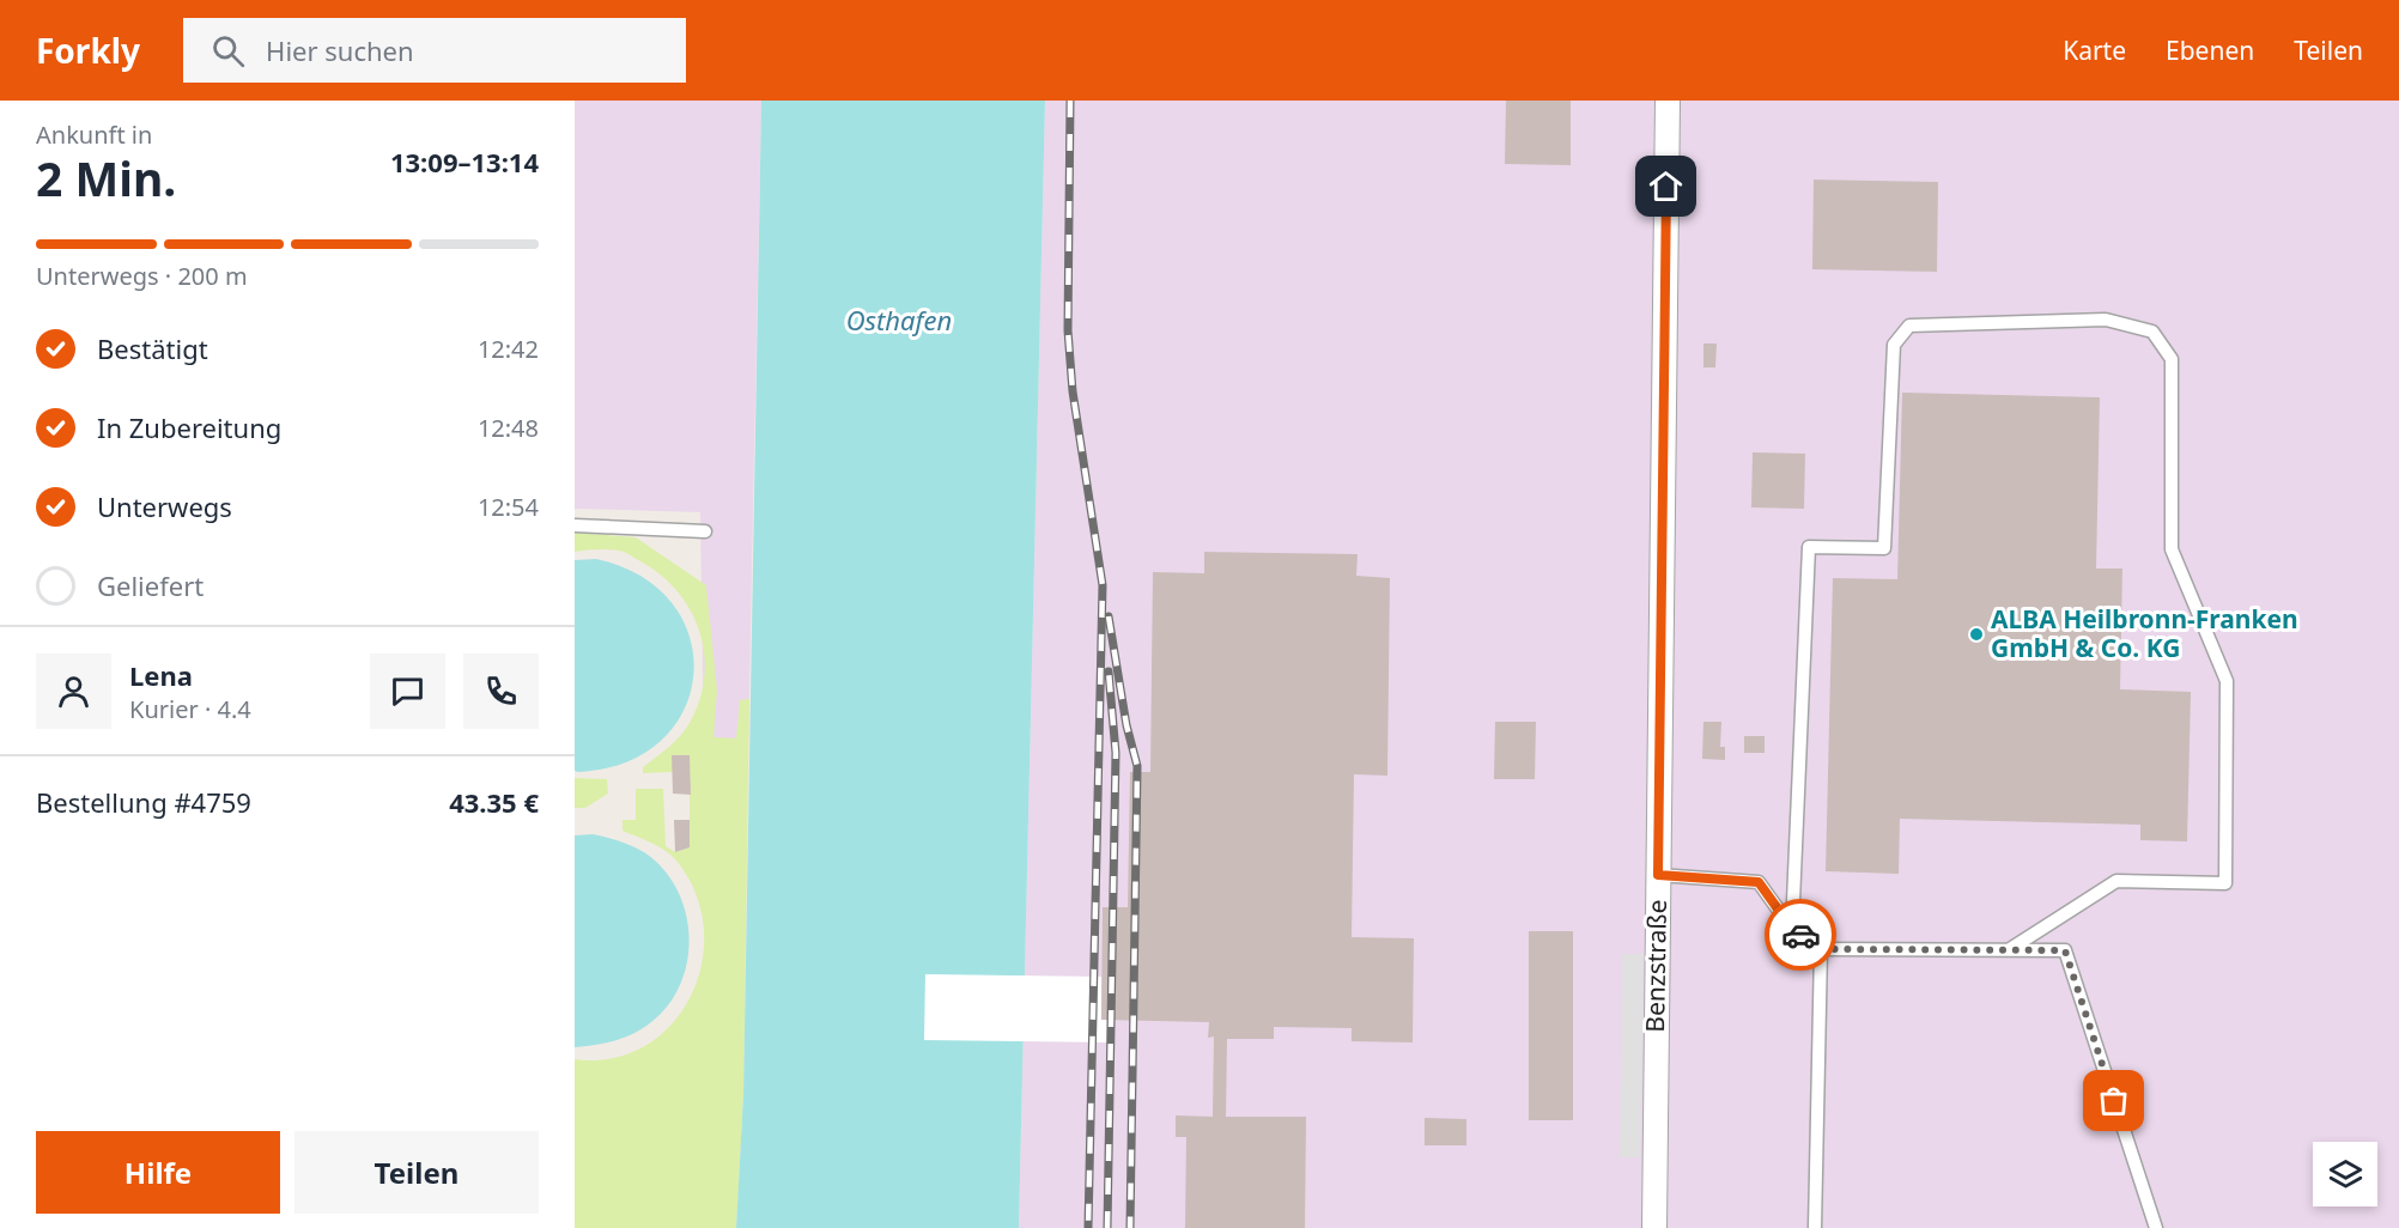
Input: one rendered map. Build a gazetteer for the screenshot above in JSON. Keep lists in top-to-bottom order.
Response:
{
  "streets": {
    "street": ["Benzstraße"]
  },
  "water": ["Osthafen"],
  "places": ["ALBA Heilbronn-Franken GmbH & Co. KG"],
  "page": {
    "header": "Forkly",
    "search": "Hier suchen",
    "nav": ["Karte", "Ebenen", "Teilen"],
    "heading": ["2 Min.", "Ankunft in", "13:09–13:14"],
    "panel": [
      "Lena",
      "Kurier · 4.4",
      "Bestellung #4759",
      "43.35 €"
    ],
    "bar": "Unterwegs · 200 m",
    "list": [
      ["Bestätigt", "12:42"],
      ["In Zubereitung", "12:48"],
      ["Unterwegs", "12:54"],
      "Geliefert"
    ],
    "buttons": ["Hilfe", "Teilen"]
  }
}
